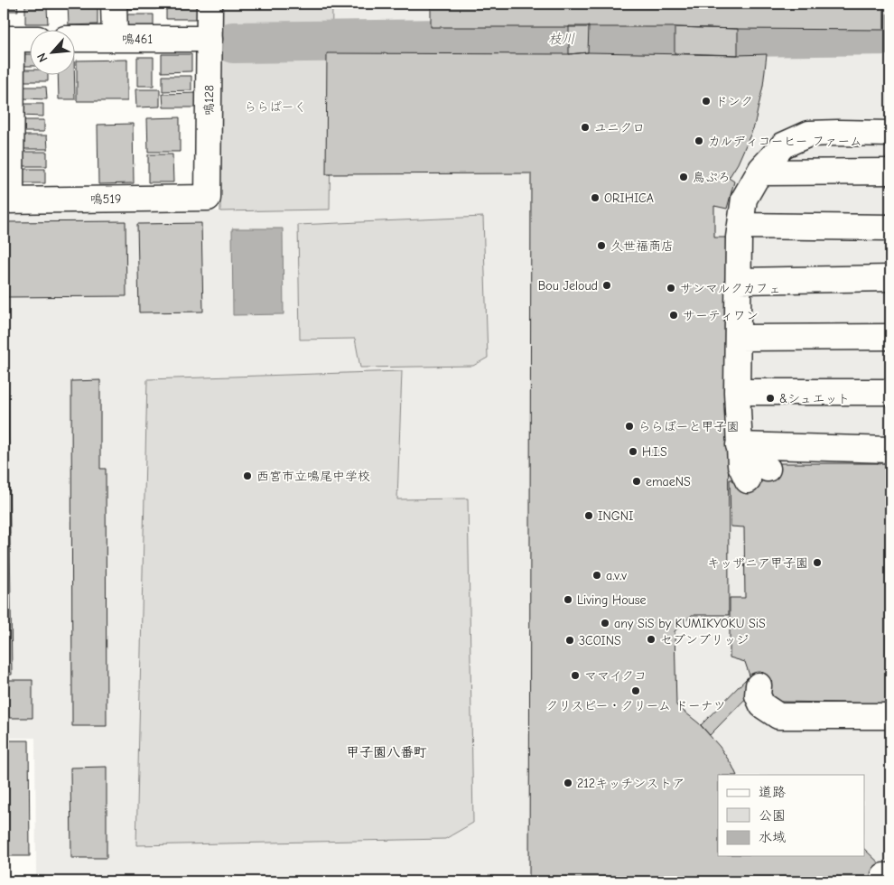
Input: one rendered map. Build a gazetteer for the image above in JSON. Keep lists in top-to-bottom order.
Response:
{
  "streets": {
    "street": ["鳴461", "鳴128", "鳴519"]
  },
  "crossings": [
    ["鳴461", "鳴128"],
    ["鳴128", "鳴519"]
  ],
  "districts": ["甲子園八番町"],
  "water": ["枝川"],
  "parks": ["ららぱーく"],
  "places": [
    "ドンク",
    "ユニクロ",
    "カルディコーヒー ファーム",
    "鳥ぷろ",
    "ORIHICA",
    "久世福商店",
    "Bou Jeloud",
    "サンマルクカフェ",
    "サーティワン",
    "&シュエット",
    "ららぽーと甲子園",
    "H.I.S",
    "西宮市立鳴尾中学校",
    "emaeNS",
    "INGNI",
    "キッザニア甲子園",
    "a.v.v",
    "Living House",
    "any SiS by KUMIKYOKU SiS",
    "セブンブリッジ",
    "3COINS",
    "ママイクコ",
    "クリスピー・クリーム ドーナツ",
    "212キッチンストア"
  ],
  "legend": ["道路", "公園", "水域"],
  "north": "bottom left"
}
